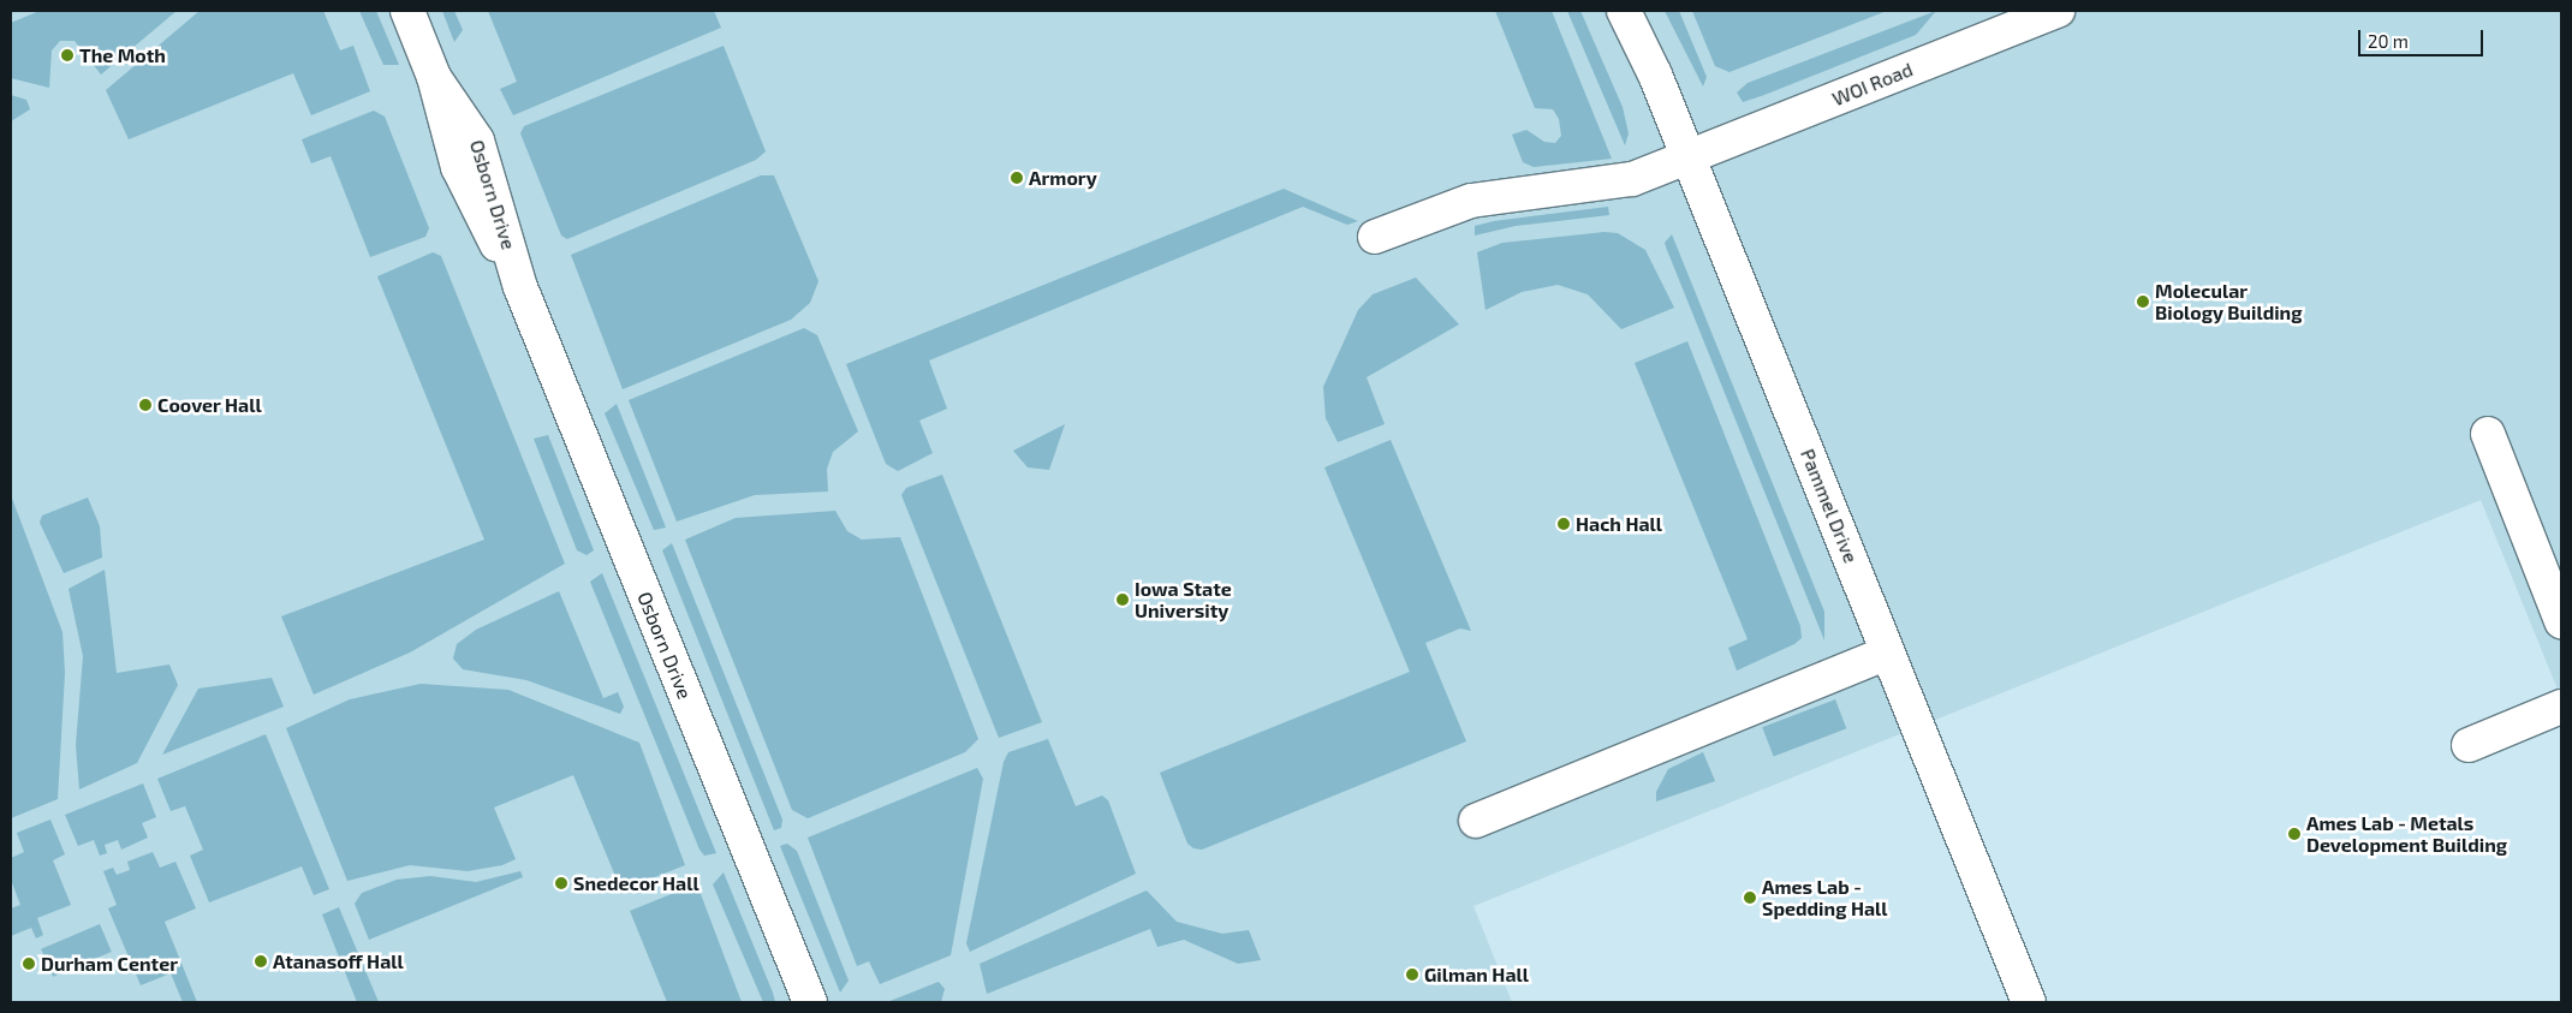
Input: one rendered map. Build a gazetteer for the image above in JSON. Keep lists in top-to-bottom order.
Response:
{
  "streets": {
    "street": ["WOI Road", "Osborn Drive", "Pammel Drive"]
  },
  "crossings": [
    ["WOI Road", "Pammel Drive"]
  ],
  "places": [
    "The Moth",
    "Armory",
    "Molecular Biology Building",
    "Coover Hall",
    "Hach Hall",
    "Iowa State University",
    "Ames Lab - Metals Development Building",
    "Snedecor Hall",
    "Ames Lab - Spedding Hall",
    "Atanasoff Hall",
    "Durham Center",
    "Gilman Hall"
  ],
  "scale_bar": "20 m"
}
